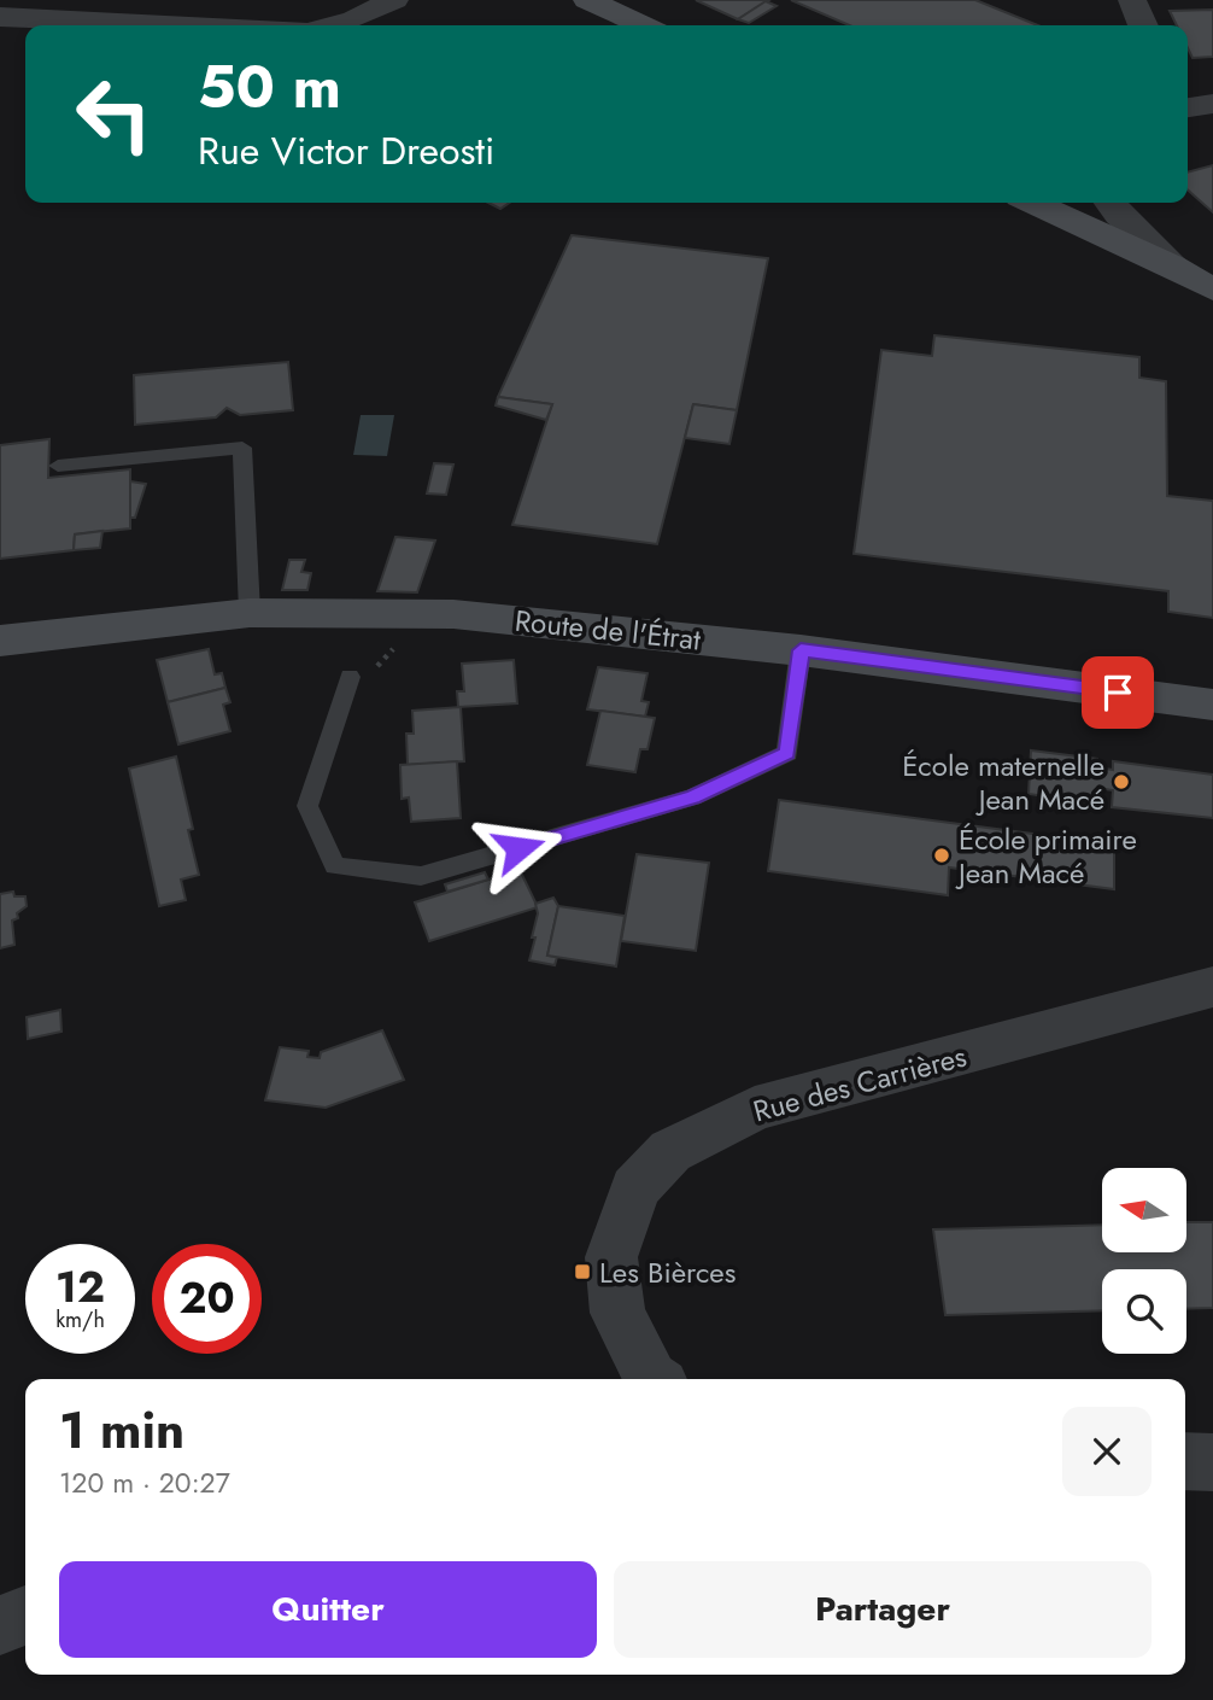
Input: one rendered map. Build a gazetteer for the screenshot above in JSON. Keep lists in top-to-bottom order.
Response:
{
  "streets": {
    "main road": ["Route de l'Étrat"],
    "street": ["Rue des Carrières"]
  },
  "places": {
    "other": ["École maternelle Jean Macé", "École primaire Jean Macé"],
    "transit": ["Les Bièrces"]
  },
  "north": "left",
  "page": {
    "turn": ["50 m", "Rue Victor Dreosti"],
    "speed": "12 km/h",
    "limit": "20",
    "heading": ["1 min", "120 m · 20:27"],
    "buttons": ["Quitter", "Partager"]
  }
}
